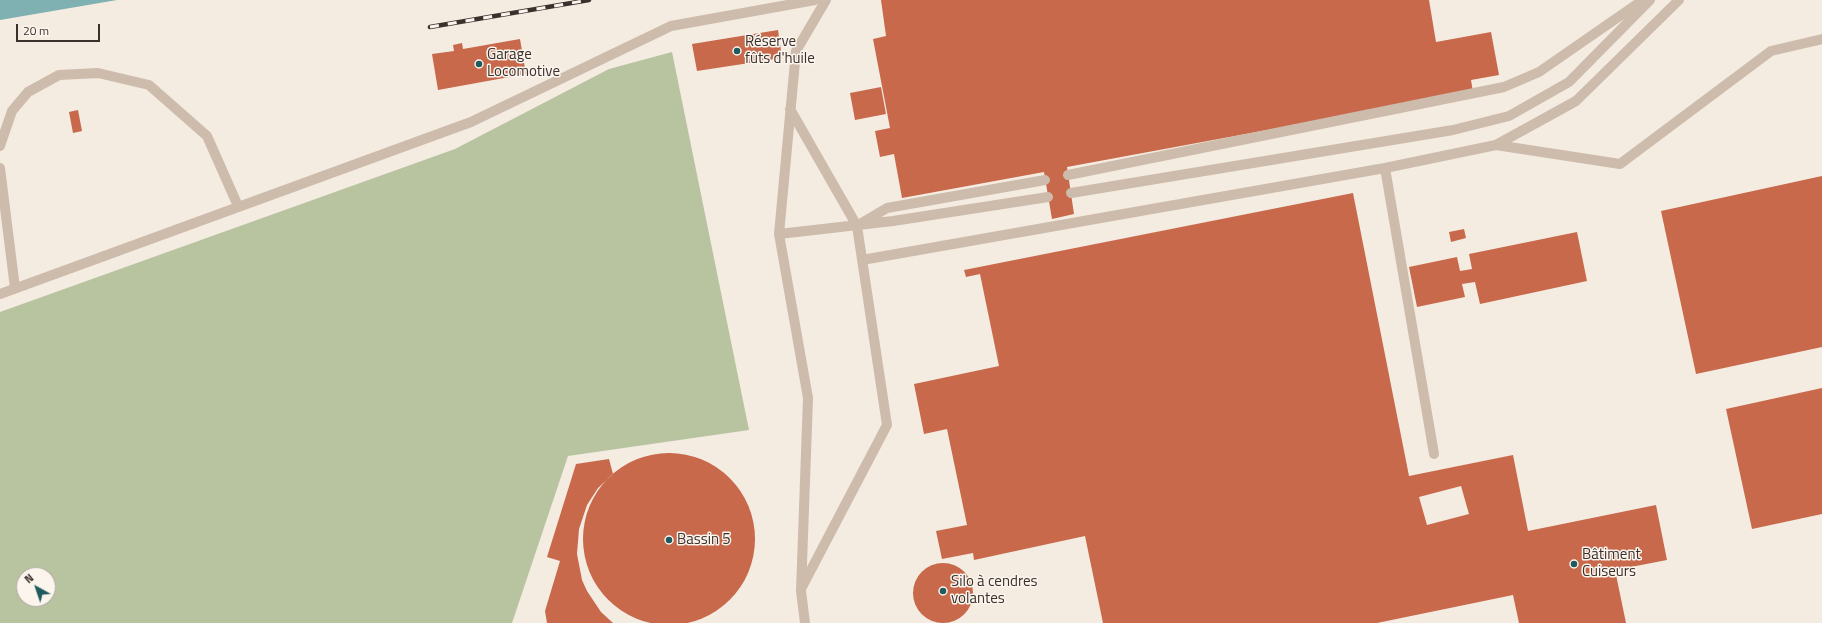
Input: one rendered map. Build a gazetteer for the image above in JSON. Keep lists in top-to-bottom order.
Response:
{
  "places": [
    "Réserve fûts d'huile",
    "Garage Locomotive",
    "Bassin 5",
    "Bâtiment Cuiseurs",
    "Silo à cendres volantes"
  ],
  "scale_bar": "20 m",
  "north": "top left"
}
